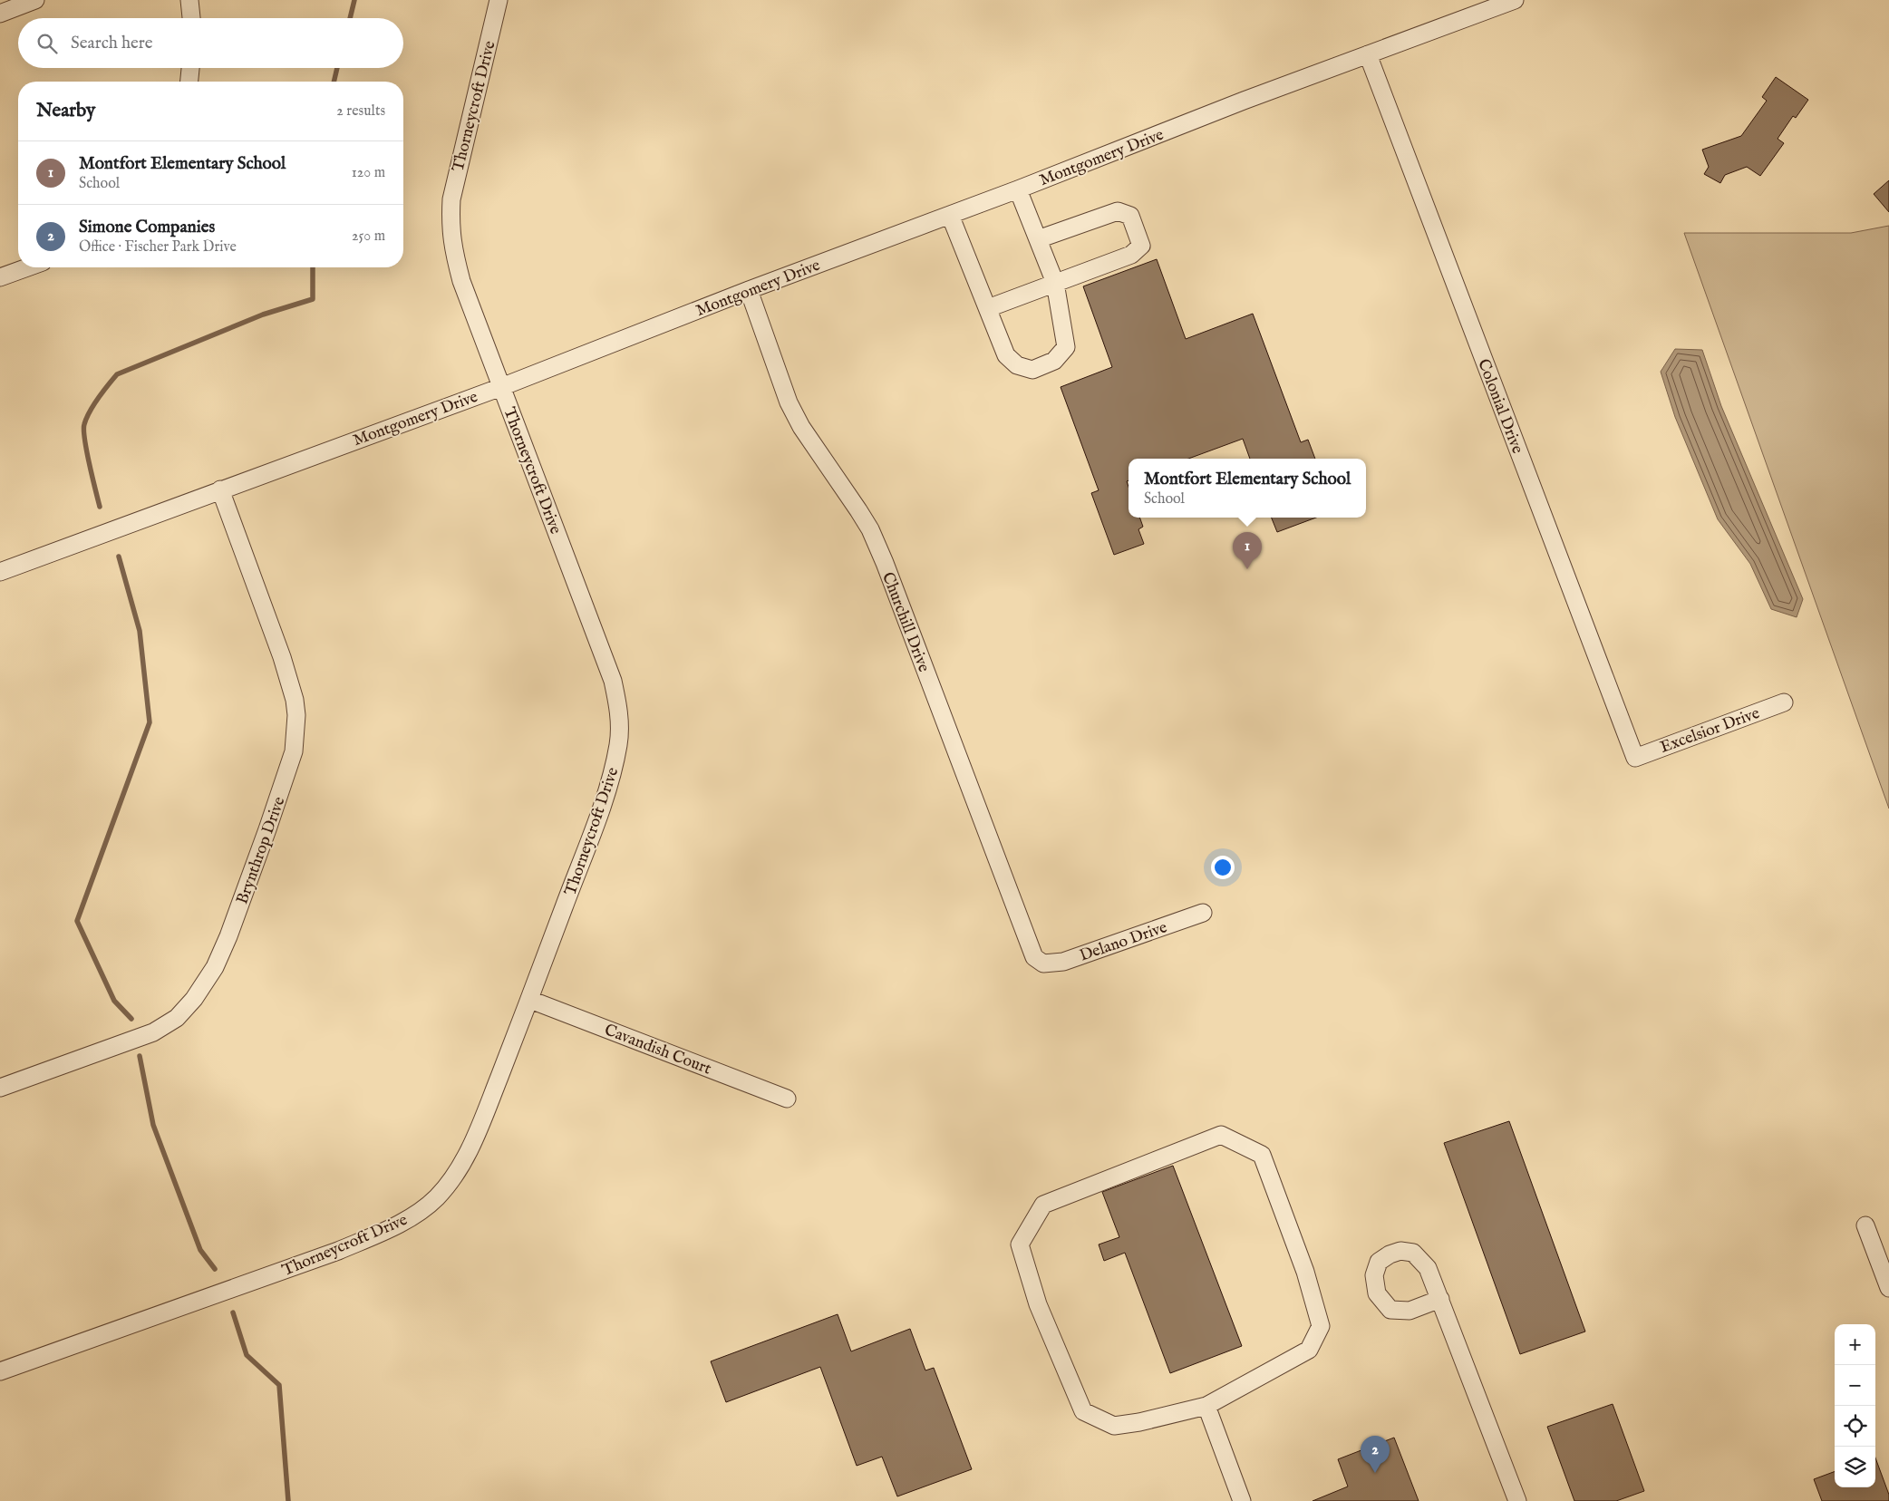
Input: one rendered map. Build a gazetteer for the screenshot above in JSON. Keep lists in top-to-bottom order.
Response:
{
  "streets": {
    "street": [
      "Thorneycroft Drive",
      "Montgomery Drive",
      "Colonial Drive",
      "Churchill Drive",
      "Excelsior Drive",
      "Brynthrop Drive",
      "Delano Drive",
      "Cavandish Court"
    ]
  },
  "crossings": [
    ["Thorneycroft Drive", "Montgomery Drive"],
    ["Thorneycroft Drive", "Cavandish Court"],
    ["Montgomery Drive", "Colonial Drive"],
    ["Montgomery Drive", "Churchill Drive"],
    ["Montgomery Drive", "Brynthrop Drive"],
    ["Colonial Drive", "Excelsior Drive"],
    ["Churchill Drive", "Delano Drive"]
  ],
  "page": {
    "search": "Search here",
    "heading": ["Nearby", "2 results"],
    "list": [
      {
        "mark": "1",
        "name": "Montfort Elementary School",
        "note": "School",
        "value": "120 m"
      },
      {
        "mark": "2",
        "name": "Simone Companies",
        "note": "Office · Fischer Park Drive",
        "value": "250 m"
      }
    ],
    "popup": ["Montfort Elementary School", "School"],
    "pins": ["1", "2"],
    "map_buttons": ["+", "−"]
  }
}
